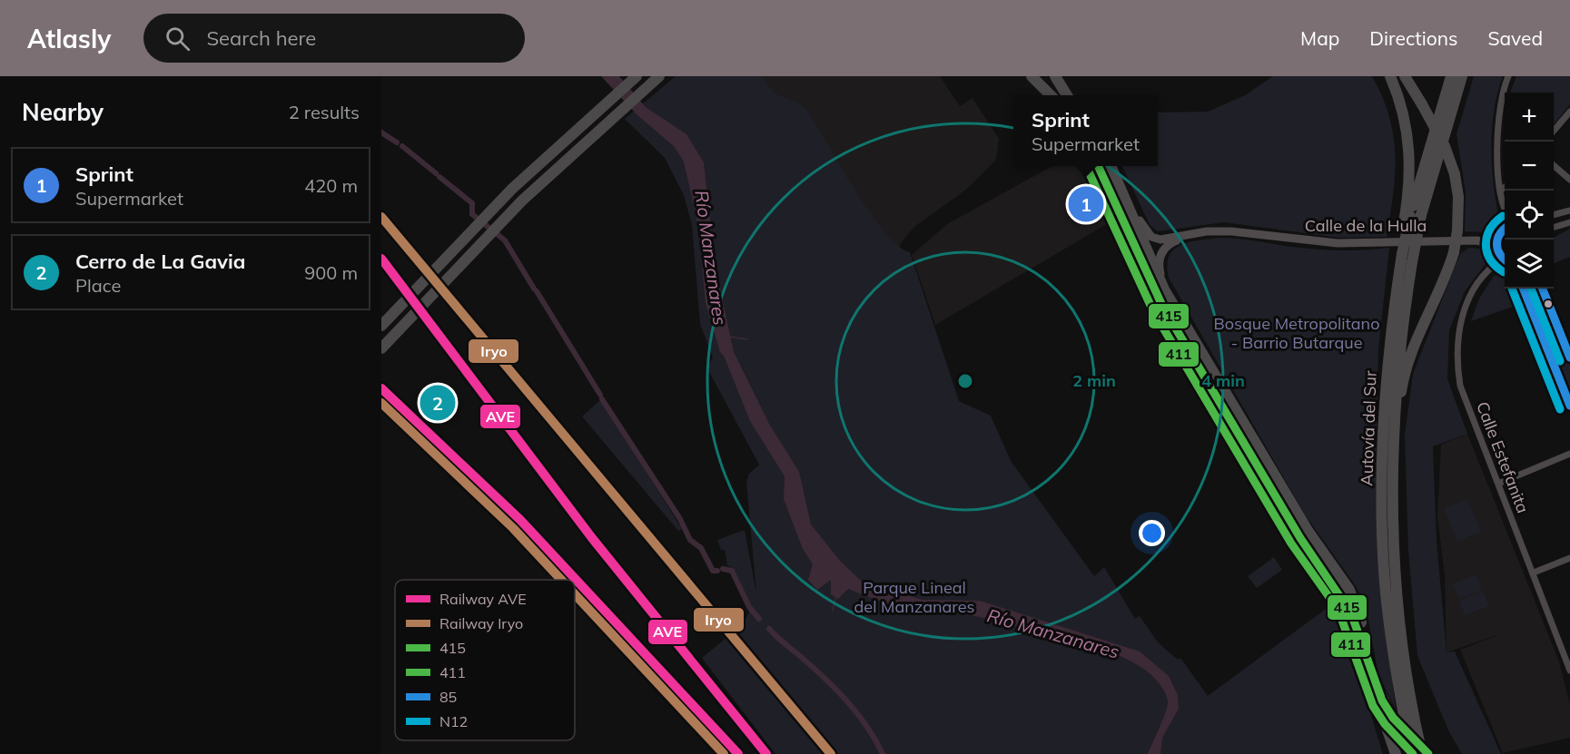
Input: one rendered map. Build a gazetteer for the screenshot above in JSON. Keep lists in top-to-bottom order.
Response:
{
  "streets": {
    "highway": ["Autovía del Sur"],
    "street": ["Calle de la Hulla", "Calle Estefanita"]
  },
  "water": ["Río Manzanares"],
  "parks": ["Bosque Metropolitano - Barrio Butarque", "Parque Lineal del Manzanares"],
  "lines": [
    "transit line 415",
    "transit line 411",
    "transit line N12",
    "rail line Iryo",
    "transit line 85",
    "rail line AVE"
  ],
  "legend": [
    "Railway AVE",
    "Railway Iryo",
    "415",
    "411",
    "85",
    "N12"
  ],
  "page": {
    "header": "Atlasly",
    "search": "Search here",
    "nav": ["Map", "Directions", "Saved"],
    "heading": ["Nearby", "2 results"],
    "map_buttons": ["+", "−"],
    "popup": ["Sprint", "Supermarket"],
    "list": [
      {
        "mark": "1",
        "name": "Sprint",
        "note": "Supermarket",
        "value": "420 m"
      },
      {
        "mark": "2",
        "name": "Cerro de La Gavia",
        "note": "Place",
        "value": "900 m"
      }
    ],
    "pins": ["1", "2"]
  },
  "rings": ["2 min", "4 min"]
}
